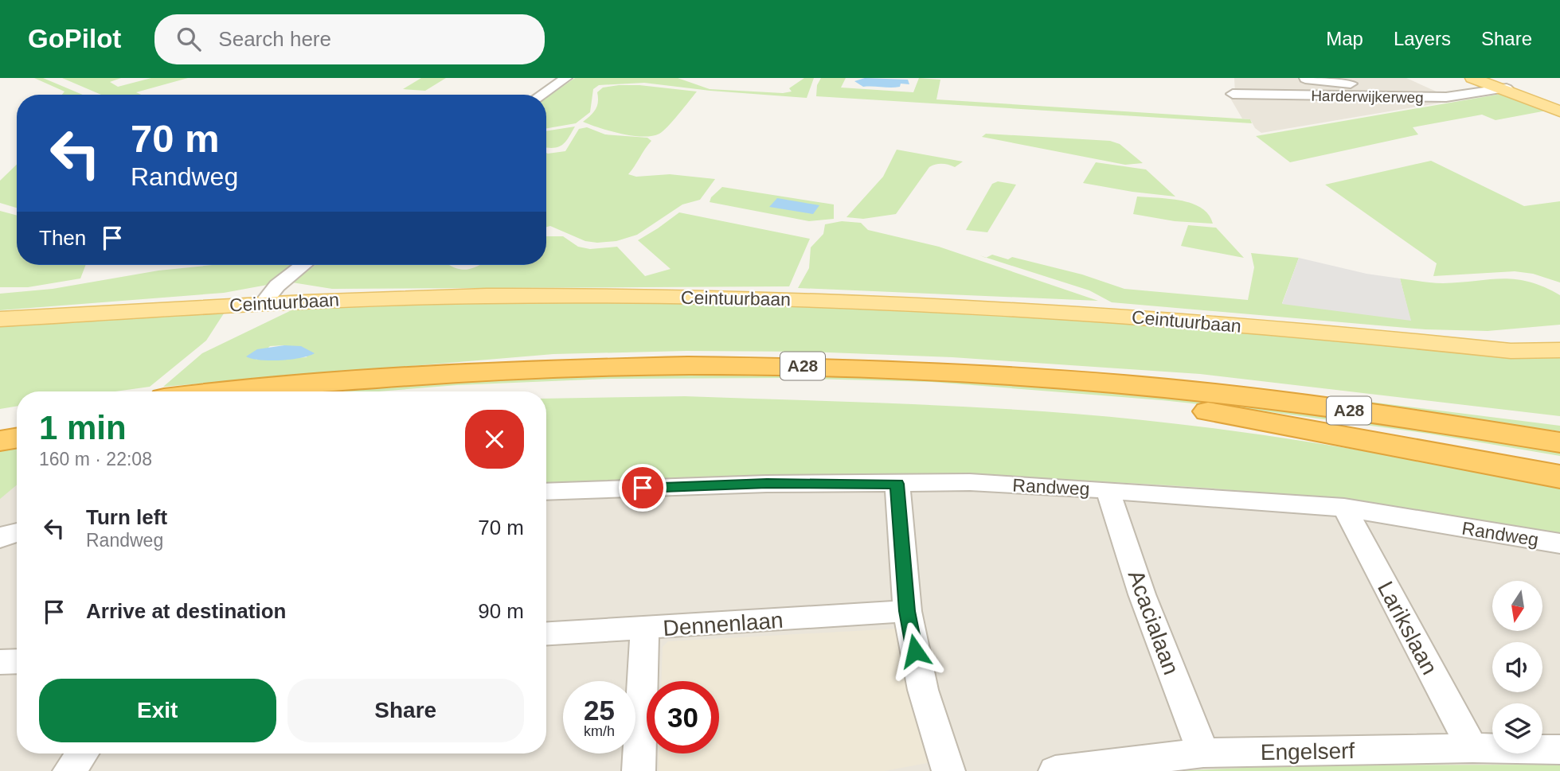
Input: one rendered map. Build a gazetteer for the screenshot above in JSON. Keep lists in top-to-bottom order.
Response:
{
  "streets": {
    "highway": ["A28"],
    "main road": ["Harderwijkerweg", "Ceintuurbaan"],
    "street": [
      "Randweg",
      "Acacialaan",
      "Dennenlaan",
      "Larikslaan",
      "Engelserf"
    ]
  },
  "crossings": [
    ["Randweg", "Acacialaan"],
    ["Randweg", "Larikslaan"],
    ["Acacialaan", "Engelserf"],
    ["Larikslaan", "Engelserf"]
  ],
  "north": "bottom",
  "page": {
    "header": "GoPilot",
    "search": "Search here",
    "nav": ["Map", "Layers", "Share"],
    "turn": ["70 m", "Randweg"],
    "then": "Then",
    "heading": ["1 min", "160 m · 22:08"],
    "list": [
      {
        "name": "Turn left",
        "note": "Randweg",
        "value": "70 m"
      },
      {
        "name": "Arrive at destination",
        "value": "90 m"
      }
    ],
    "buttons": ["Exit", "Share"],
    "speed": "25 km/h",
    "limit": "30"
  }
}
